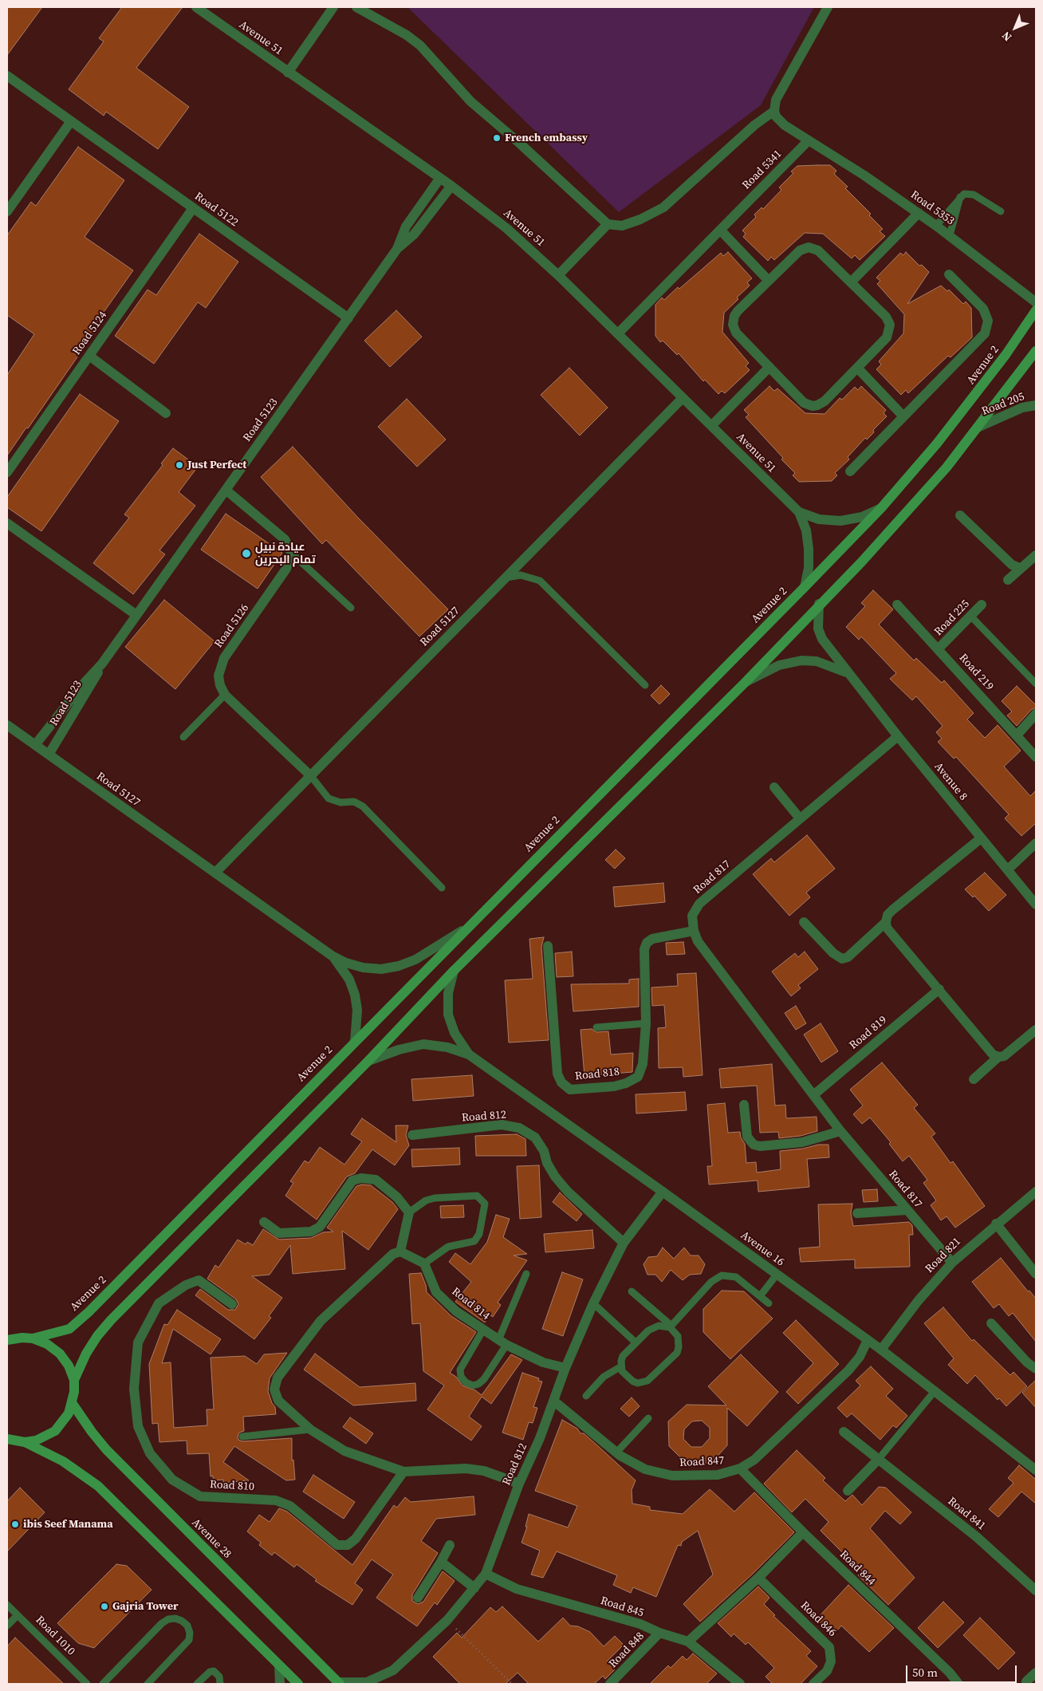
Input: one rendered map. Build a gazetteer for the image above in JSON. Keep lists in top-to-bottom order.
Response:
{
  "streets": {
    "main road": ["Avenue 2", "Avenue 28"],
    "street": [
      "Avenue 51",
      "Road 5341",
      "Road 5353",
      "Road 5122",
      "Road 5124",
      "Road 205",
      "Road 5123",
      "Road 225",
      "Road 5126",
      "Road 5127",
      "Road 219",
      "Avenue 8",
      "Road 817",
      "Road 819",
      "Road 818",
      "Road 812",
      "Avenue 16",
      "Road 821",
      "Road 814",
      "Road 847",
      "Road 810",
      "Road 841",
      "Road 844",
      "Road 845",
      "Road 846",
      "Road 848"
    ],
    "lane": ["Road 1010"]
  },
  "crossings": [
    ["Avenue 51", "Road 5341"],
    ["Avenue 51", "Avenue 2"],
    ["Avenue 51", "Road 5123"],
    ["Avenue 51", "Road 5127"],
    ["Road 5341", "Road 5353"],
    ["Road 5122", "Road 5124"],
    ["Road 5122", "Road 5123"],
    ["Avenue 2", "Road 5127"],
    ["Road 5123", "Road 5127"],
    ["Road 225", "Road 219"],
    ["Road 5126", "Road 5127"],
    ["Avenue 8", "Road 817"],
    ["Road 817", "Road 819"],
    ["Road 817", "Road 818"],
    ["Road 817", "Road 821"],
    ["Road 812", "Avenue 16"],
    ["Road 812", "Road 814"],
    ["Road 812", "Road 847"],
    ["Road 812", "Avenue 28"],
    ["Road 812", "Road 845"],
    ["Avenue 16", "Road 821"],
    ["Avenue 16", "Road 847"],
    ["Road 847", "Road 844"],
    ["Road 845", "Road 848"]
  ],
  "places": [
    "French embassy",
    "Just Perfect",
    "عيادة نبيل تمام البحرين",
    "ibis Seef Manama",
    "Gajria Tower"
  ],
  "scale_bar": "50 m",
  "north": "bottom left"
}
